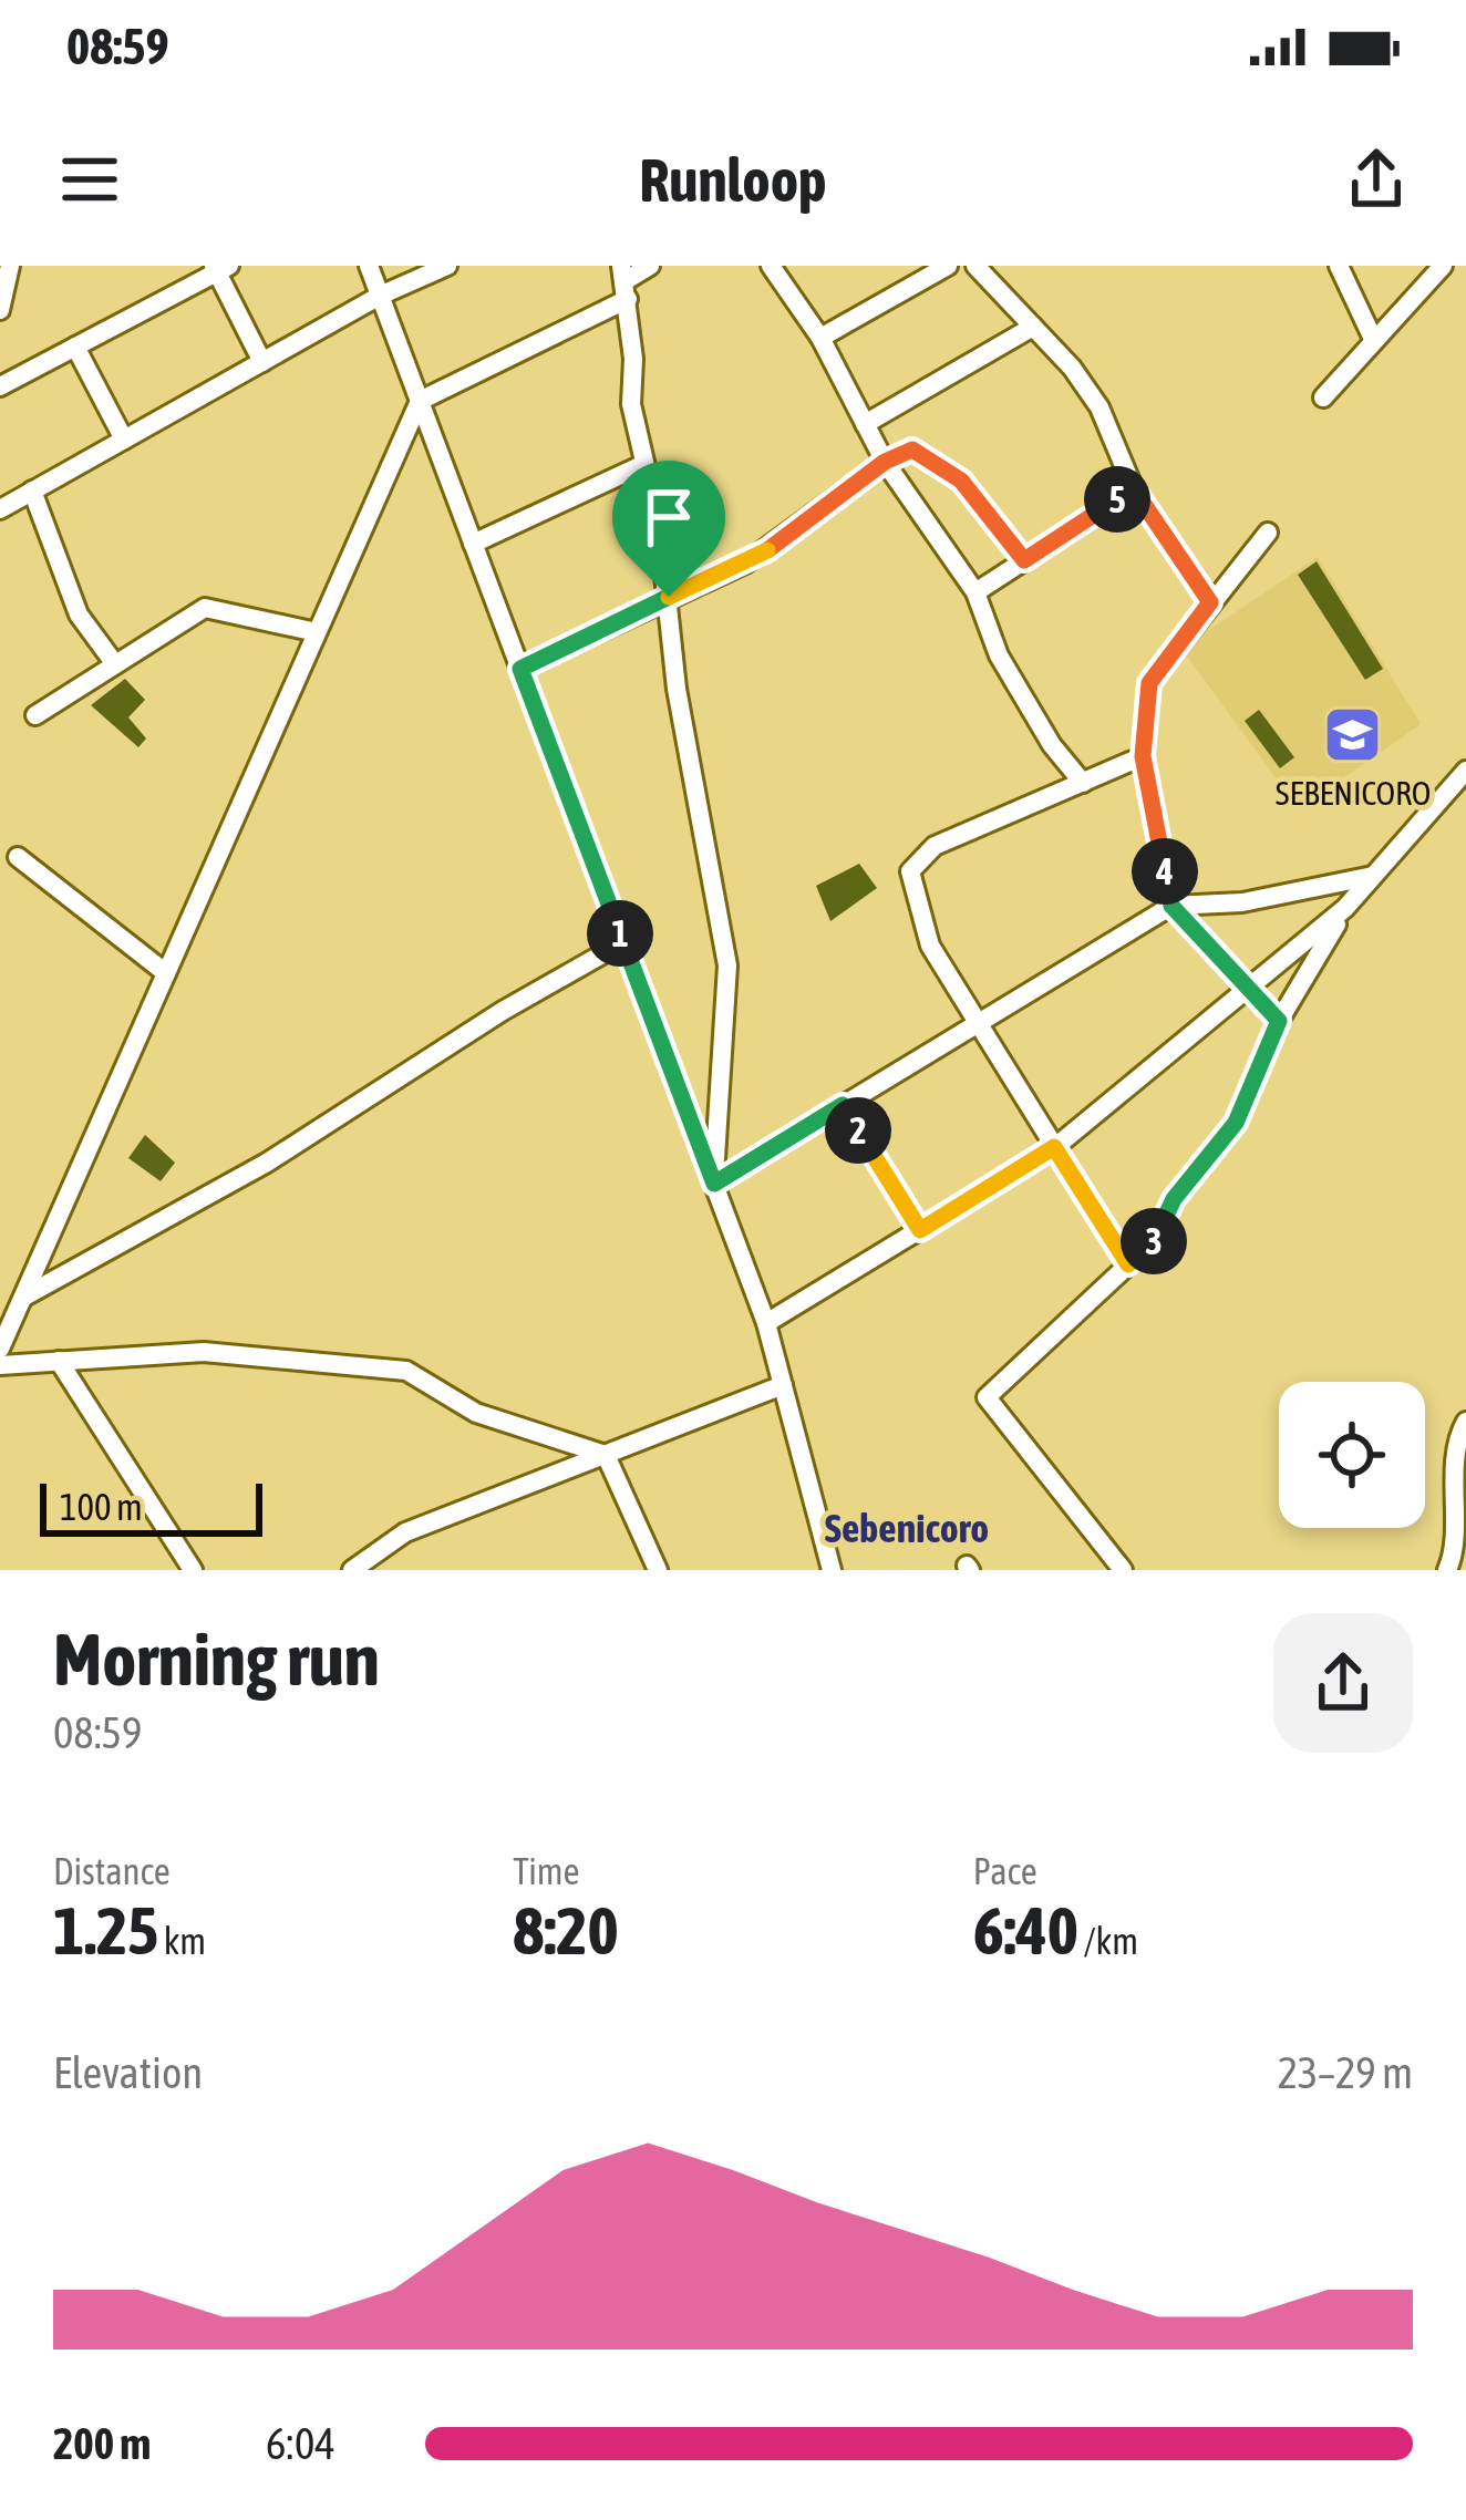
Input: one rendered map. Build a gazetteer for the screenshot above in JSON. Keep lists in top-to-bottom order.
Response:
{
  "districts": ["Sebenicoro"],
  "places": {
    "school or university": ["SEBENICORO"]
  },
  "scale_bar": "100 m",
  "page": {
    "status": "08:59",
    "header": "Runloop",
    "pins": [
      "5",
      "4",
      "1",
      "2",
      "3"
    ],
    "scale": "100 m",
    "heading": ["Morning run", "08:59"],
    "stats": [
      ["Distance", "1.25 km"],
      ["Time", "8:20"],
      ["Pace", "6:40 /km"]
    ],
    "chart": ["Elevation", "23–29 m"],
    "list": [
      {
        "name": "200 m",
        "note": "6:04"
      }
    ]
  }
}
